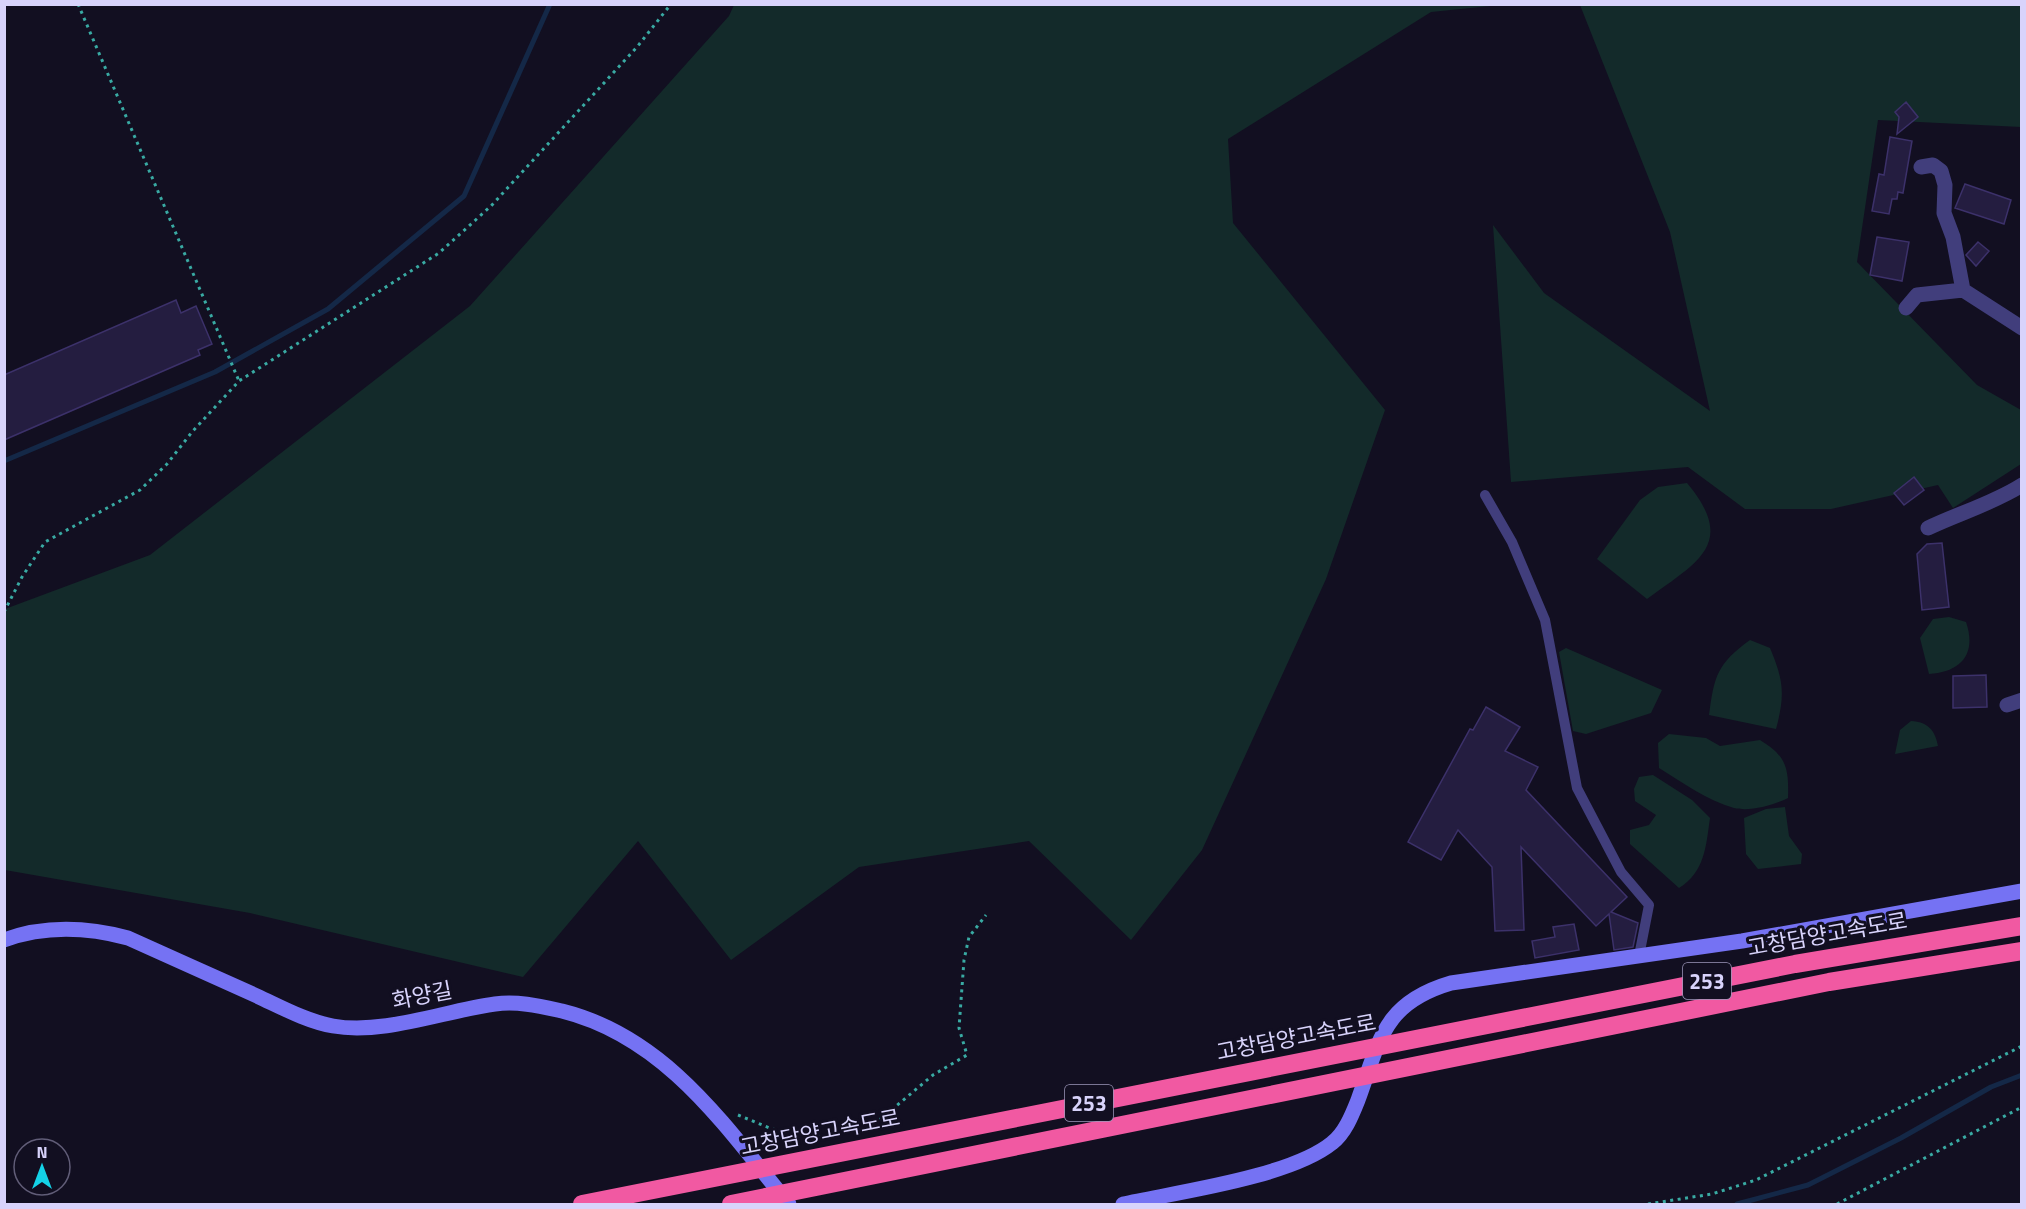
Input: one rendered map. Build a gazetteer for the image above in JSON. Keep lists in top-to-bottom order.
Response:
{
  "streets": {
    "highway": ["고창담양고속도로", "253"],
    "street": ["화양길"]
  },
  "north": "top"
}
